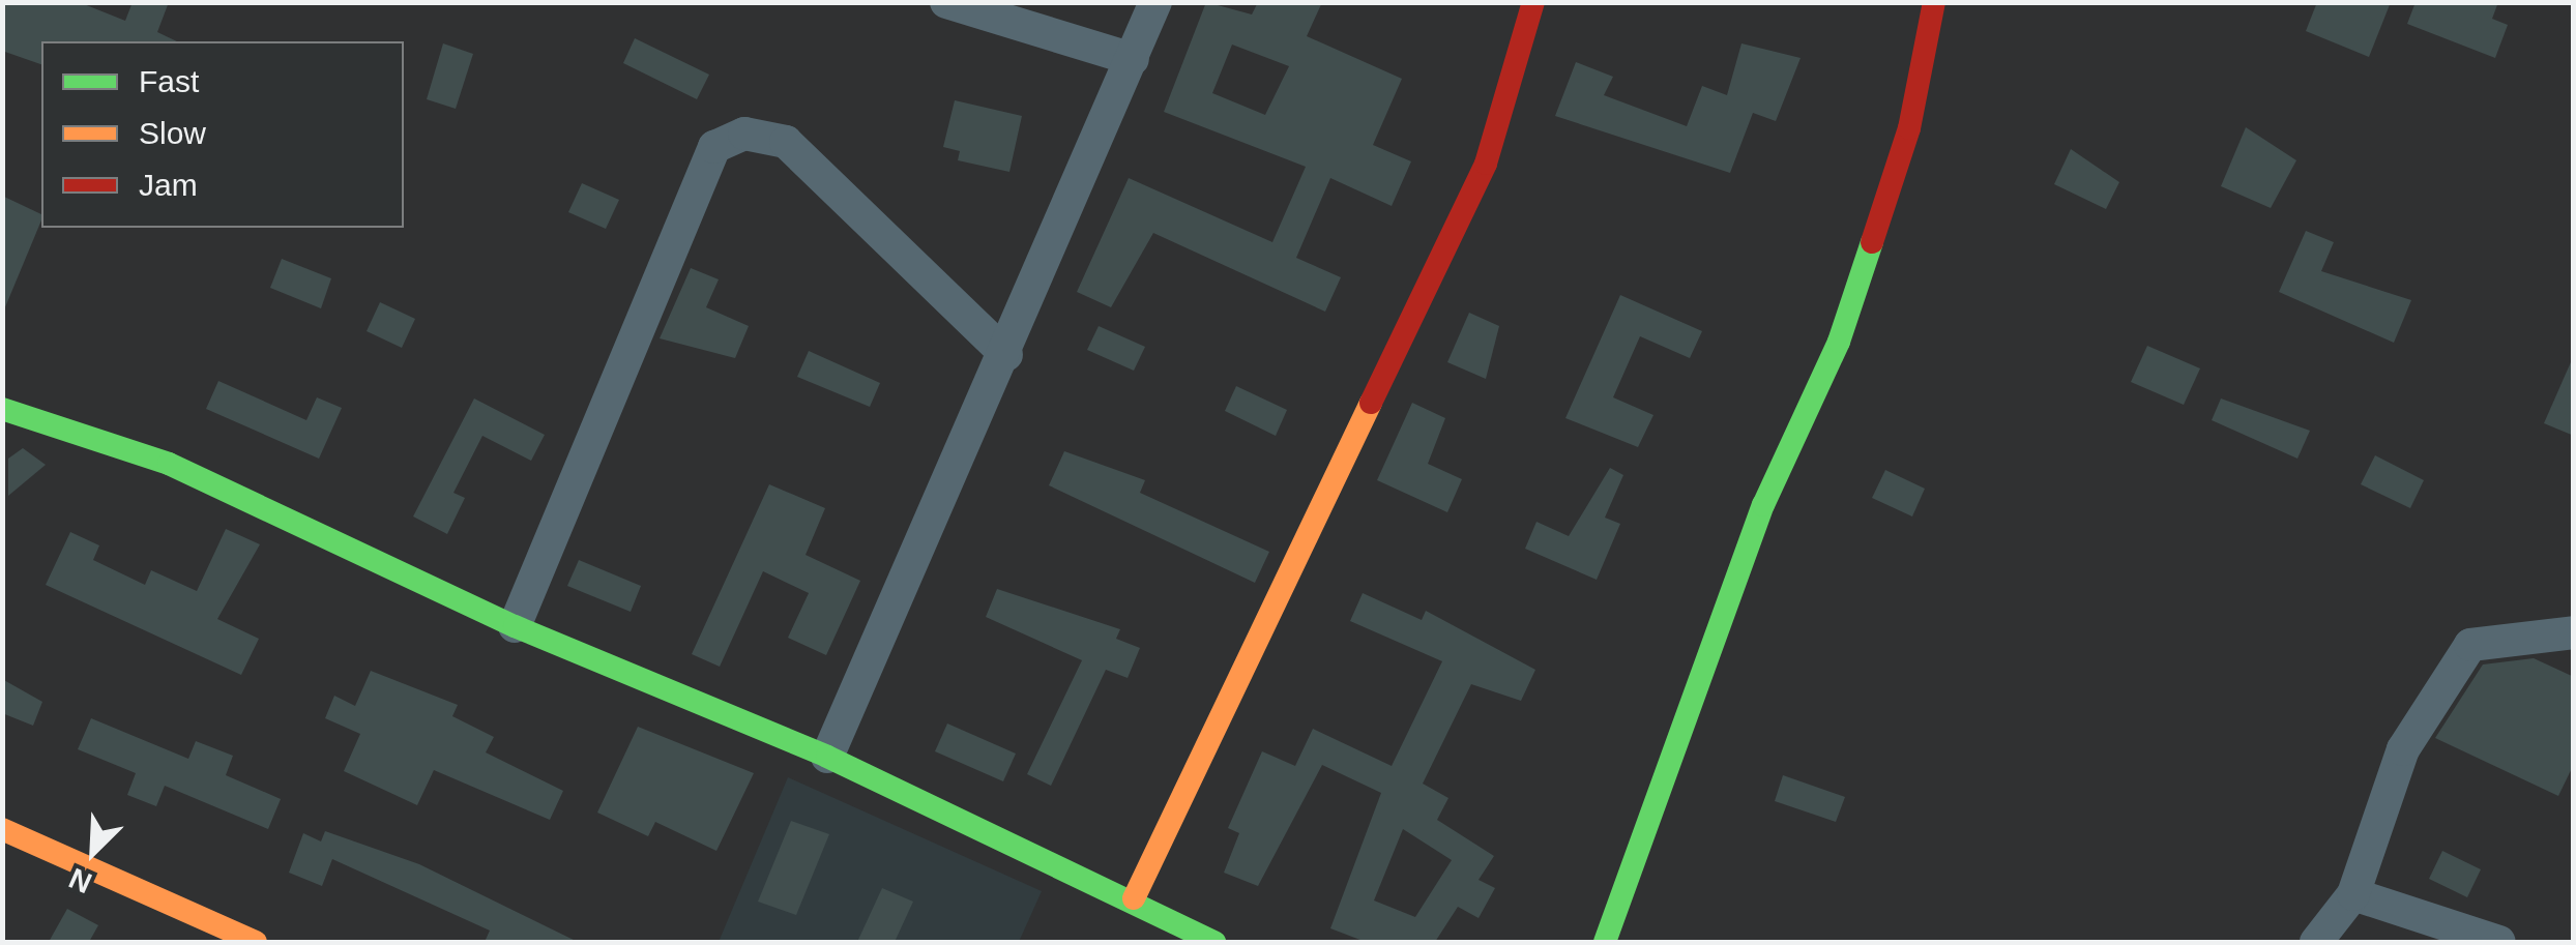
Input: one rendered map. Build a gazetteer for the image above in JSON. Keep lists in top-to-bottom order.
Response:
{
  "legend": ["Fast", "Slow", "Jam"],
  "north": "bottom left"
}
